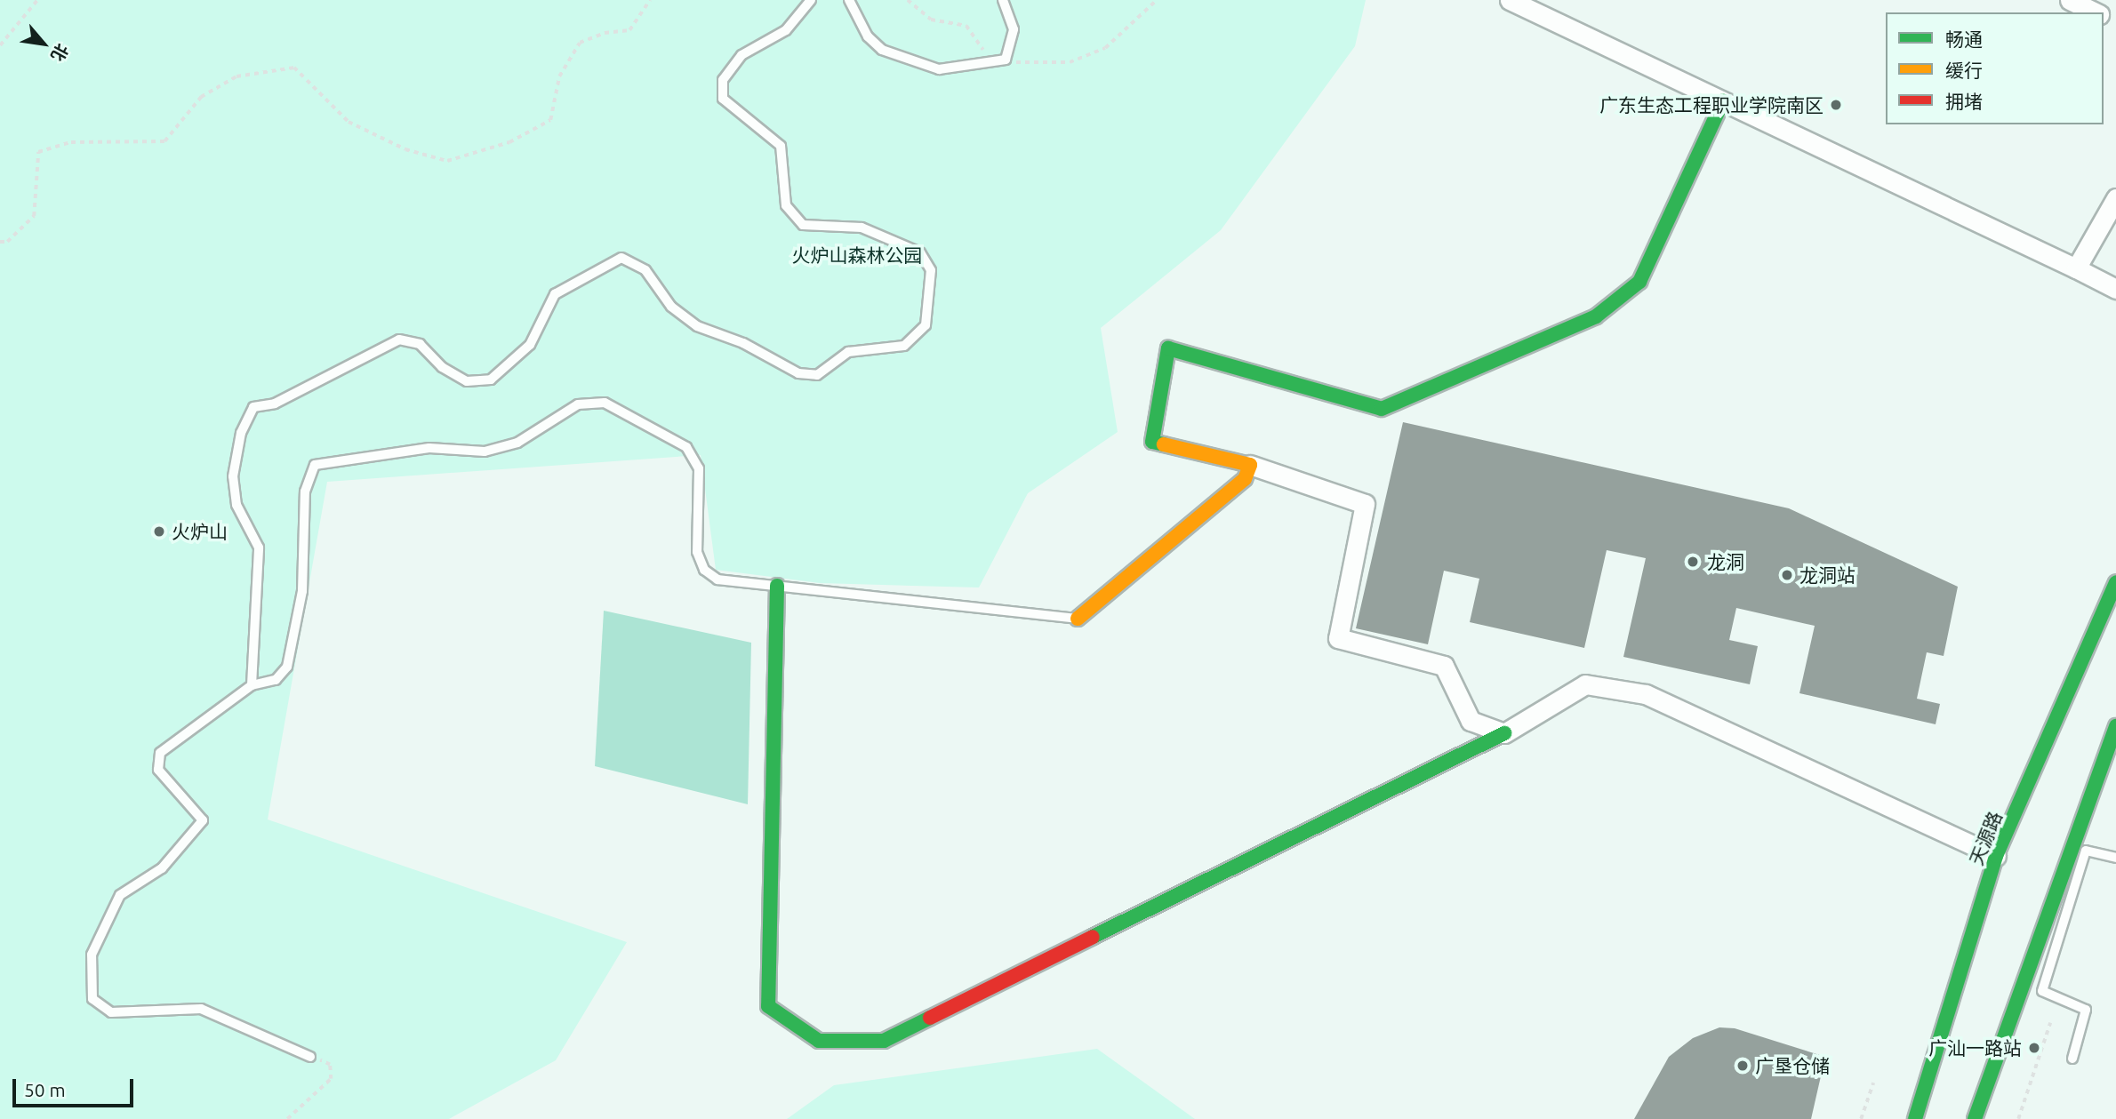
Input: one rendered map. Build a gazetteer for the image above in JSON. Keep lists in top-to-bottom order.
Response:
{
  "streets": {
    "main road": ["天源路"]
  },
  "parks": ["火炉山森林公园"],
  "places": [
    "广东生态工程职业学院南区",
    "火炉山",
    "龙洞",
    "龙洞站",
    "广汕一路站",
    "广垦仓储"
  ],
  "legend": ["畅通", "缓行", "拥堵"],
  "scale_bar": "50 m",
  "north": "bottom right"
}
